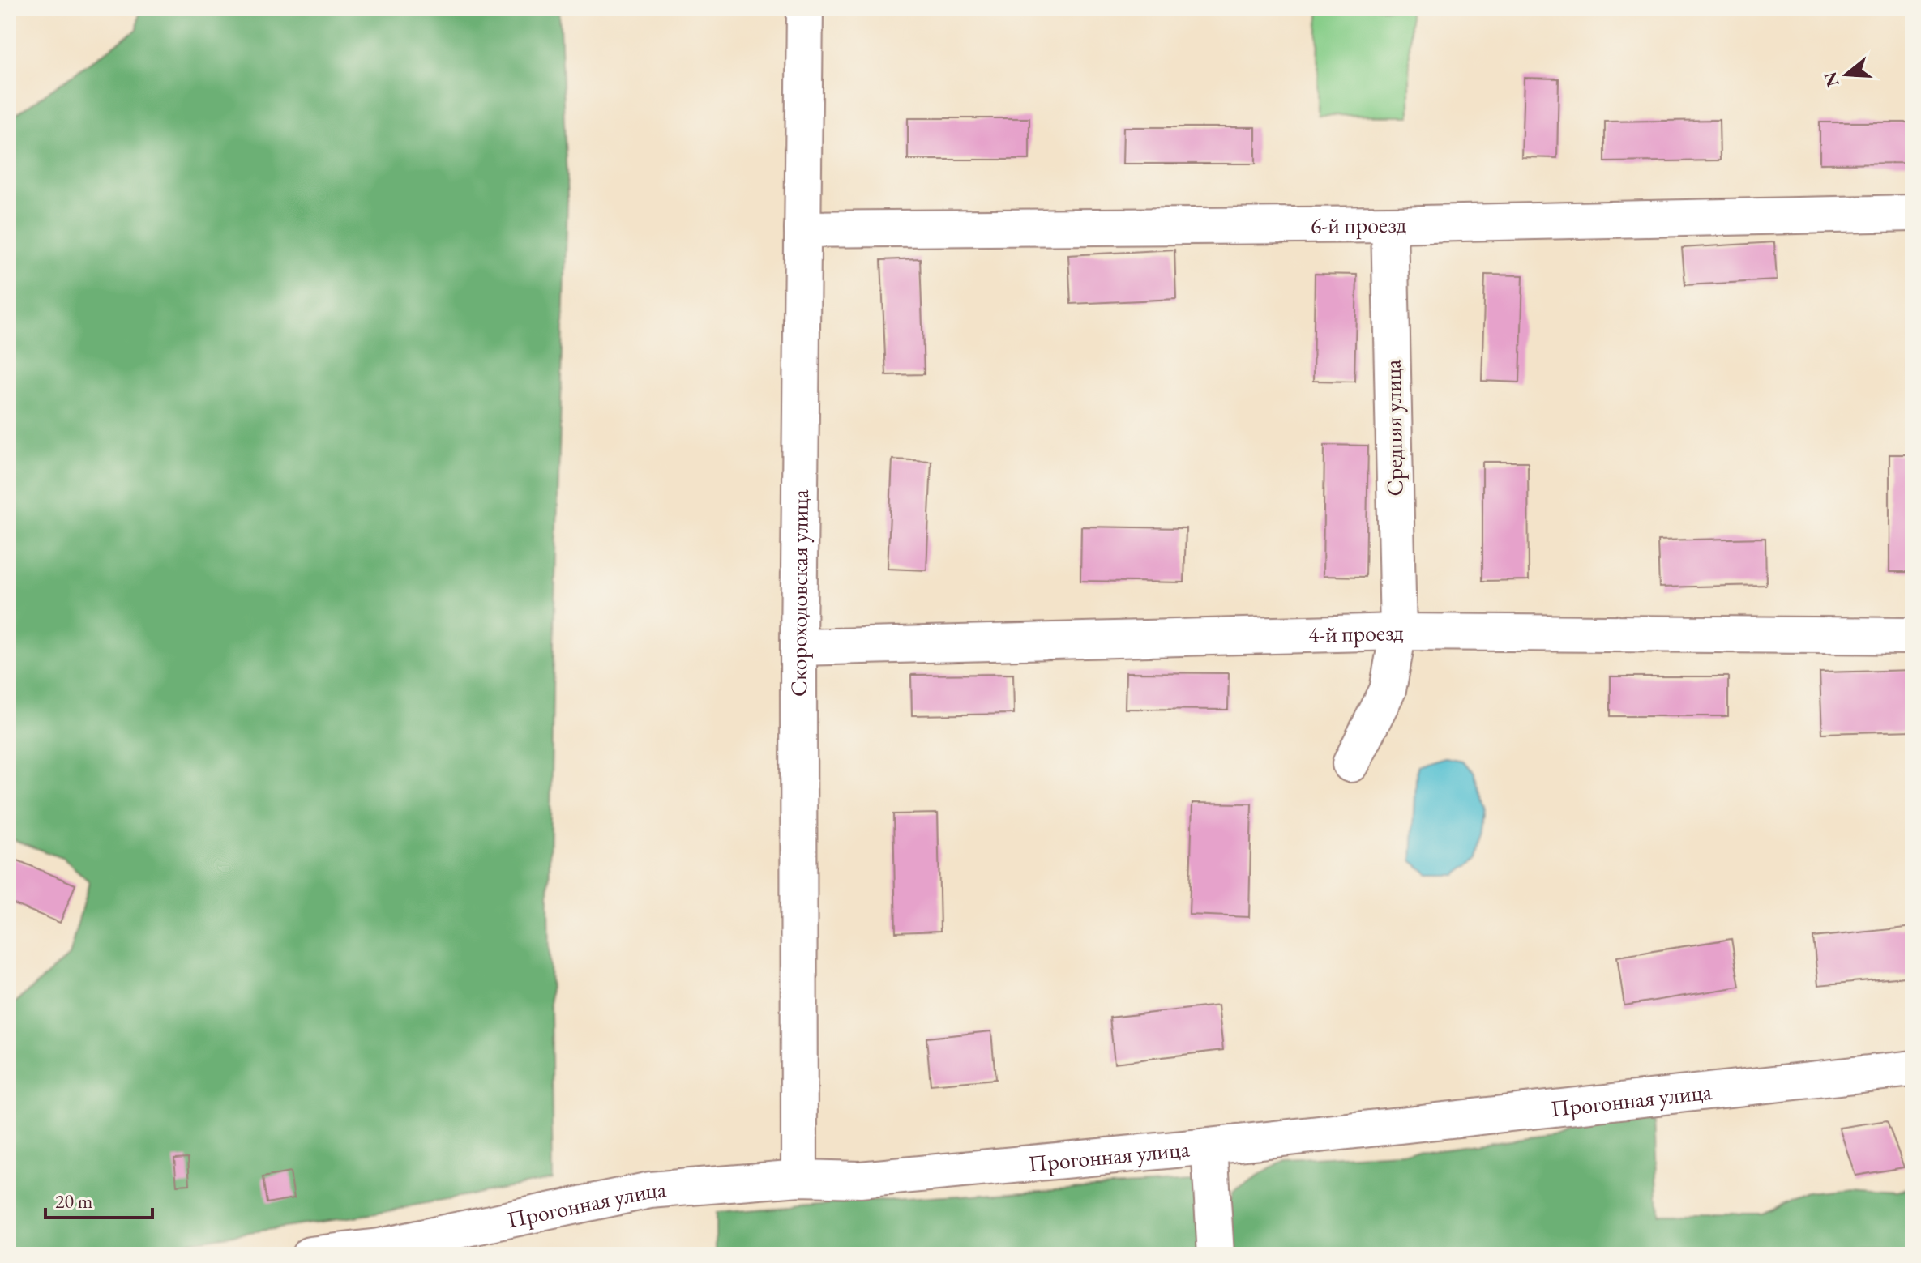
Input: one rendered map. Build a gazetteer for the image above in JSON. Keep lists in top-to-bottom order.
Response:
{
  "streets": {
    "street": [
      "6-й проезд",
      "Средняя улица",
      "Скороходовская улица",
      "4-й проезд",
      "Прогонная улица"
    ]
  },
  "crossings": [
    ["6-й проезд", "Средняя улица"],
    ["6-й проезд", "Скороходовская улица"],
    ["Средняя улица", "4-й проезд"],
    ["Скороходовская улица", "4-й проезд"],
    ["Скороходовская улица", "Прогонная улица"]
  ],
  "scale_bar": "20 m",
  "north": "left"
}
